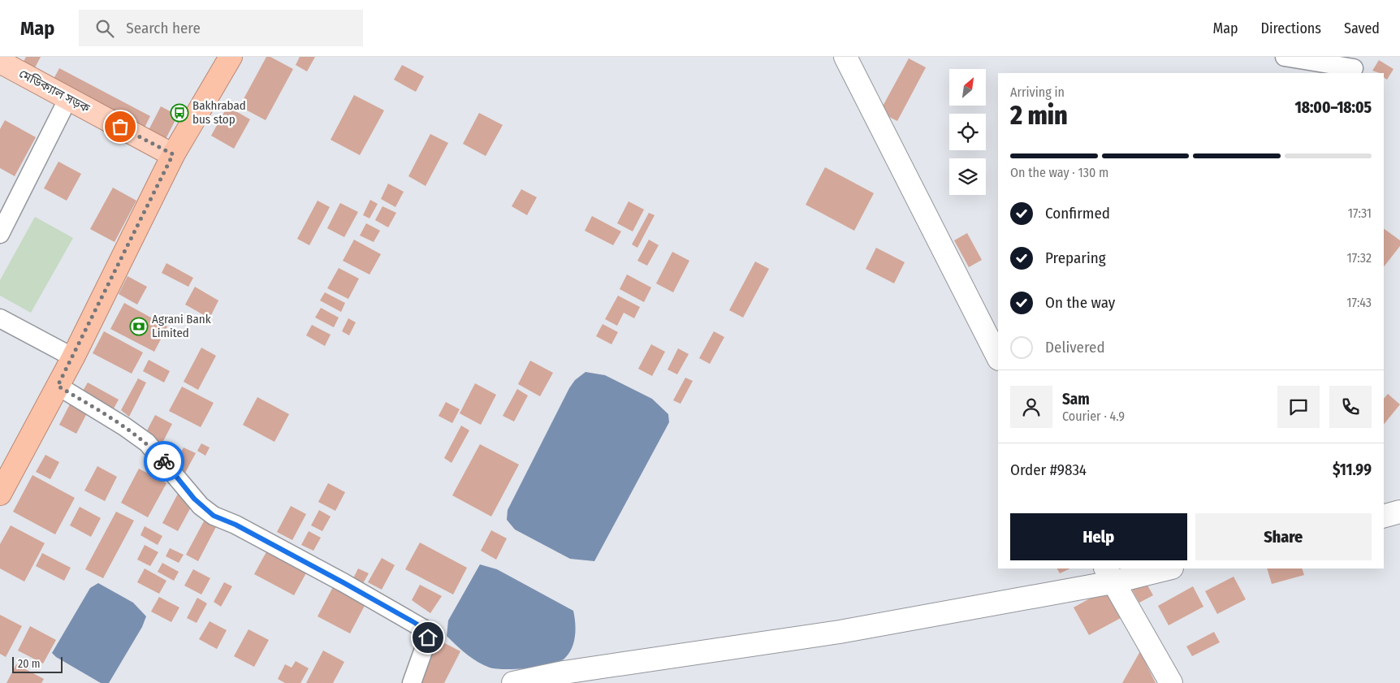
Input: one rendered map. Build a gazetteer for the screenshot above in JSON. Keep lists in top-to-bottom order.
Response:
{
  "streets": {
    "main road": ["মেডিক্যাল সড়ক"]
  },
  "places": {
    "bus stop": ["Bakhrabad bus stop"],
    "bank": ["Agrani Bank Limited"]
  },
  "scale_bar": "20 m",
  "north": "top right",
  "page": {
    "header": "Map",
    "search": "Search here",
    "nav": ["Map", "Directions", "Saved"],
    "heading": ["2 min", "Arriving in", "18:00–18:05"],
    "panel": [
      "Sam",
      "Courier · 4.9",
      "Order #9834",
      "$11.99"
    ],
    "bar": "On the way · 130 m",
    "list": [
      ["Confirmed", "17:31"],
      ["Preparing", "17:32"],
      ["On the way", "17:43"],
      "Delivered"
    ],
    "buttons": ["Help", "Share"],
    "scale": "20 m"
  }
}
